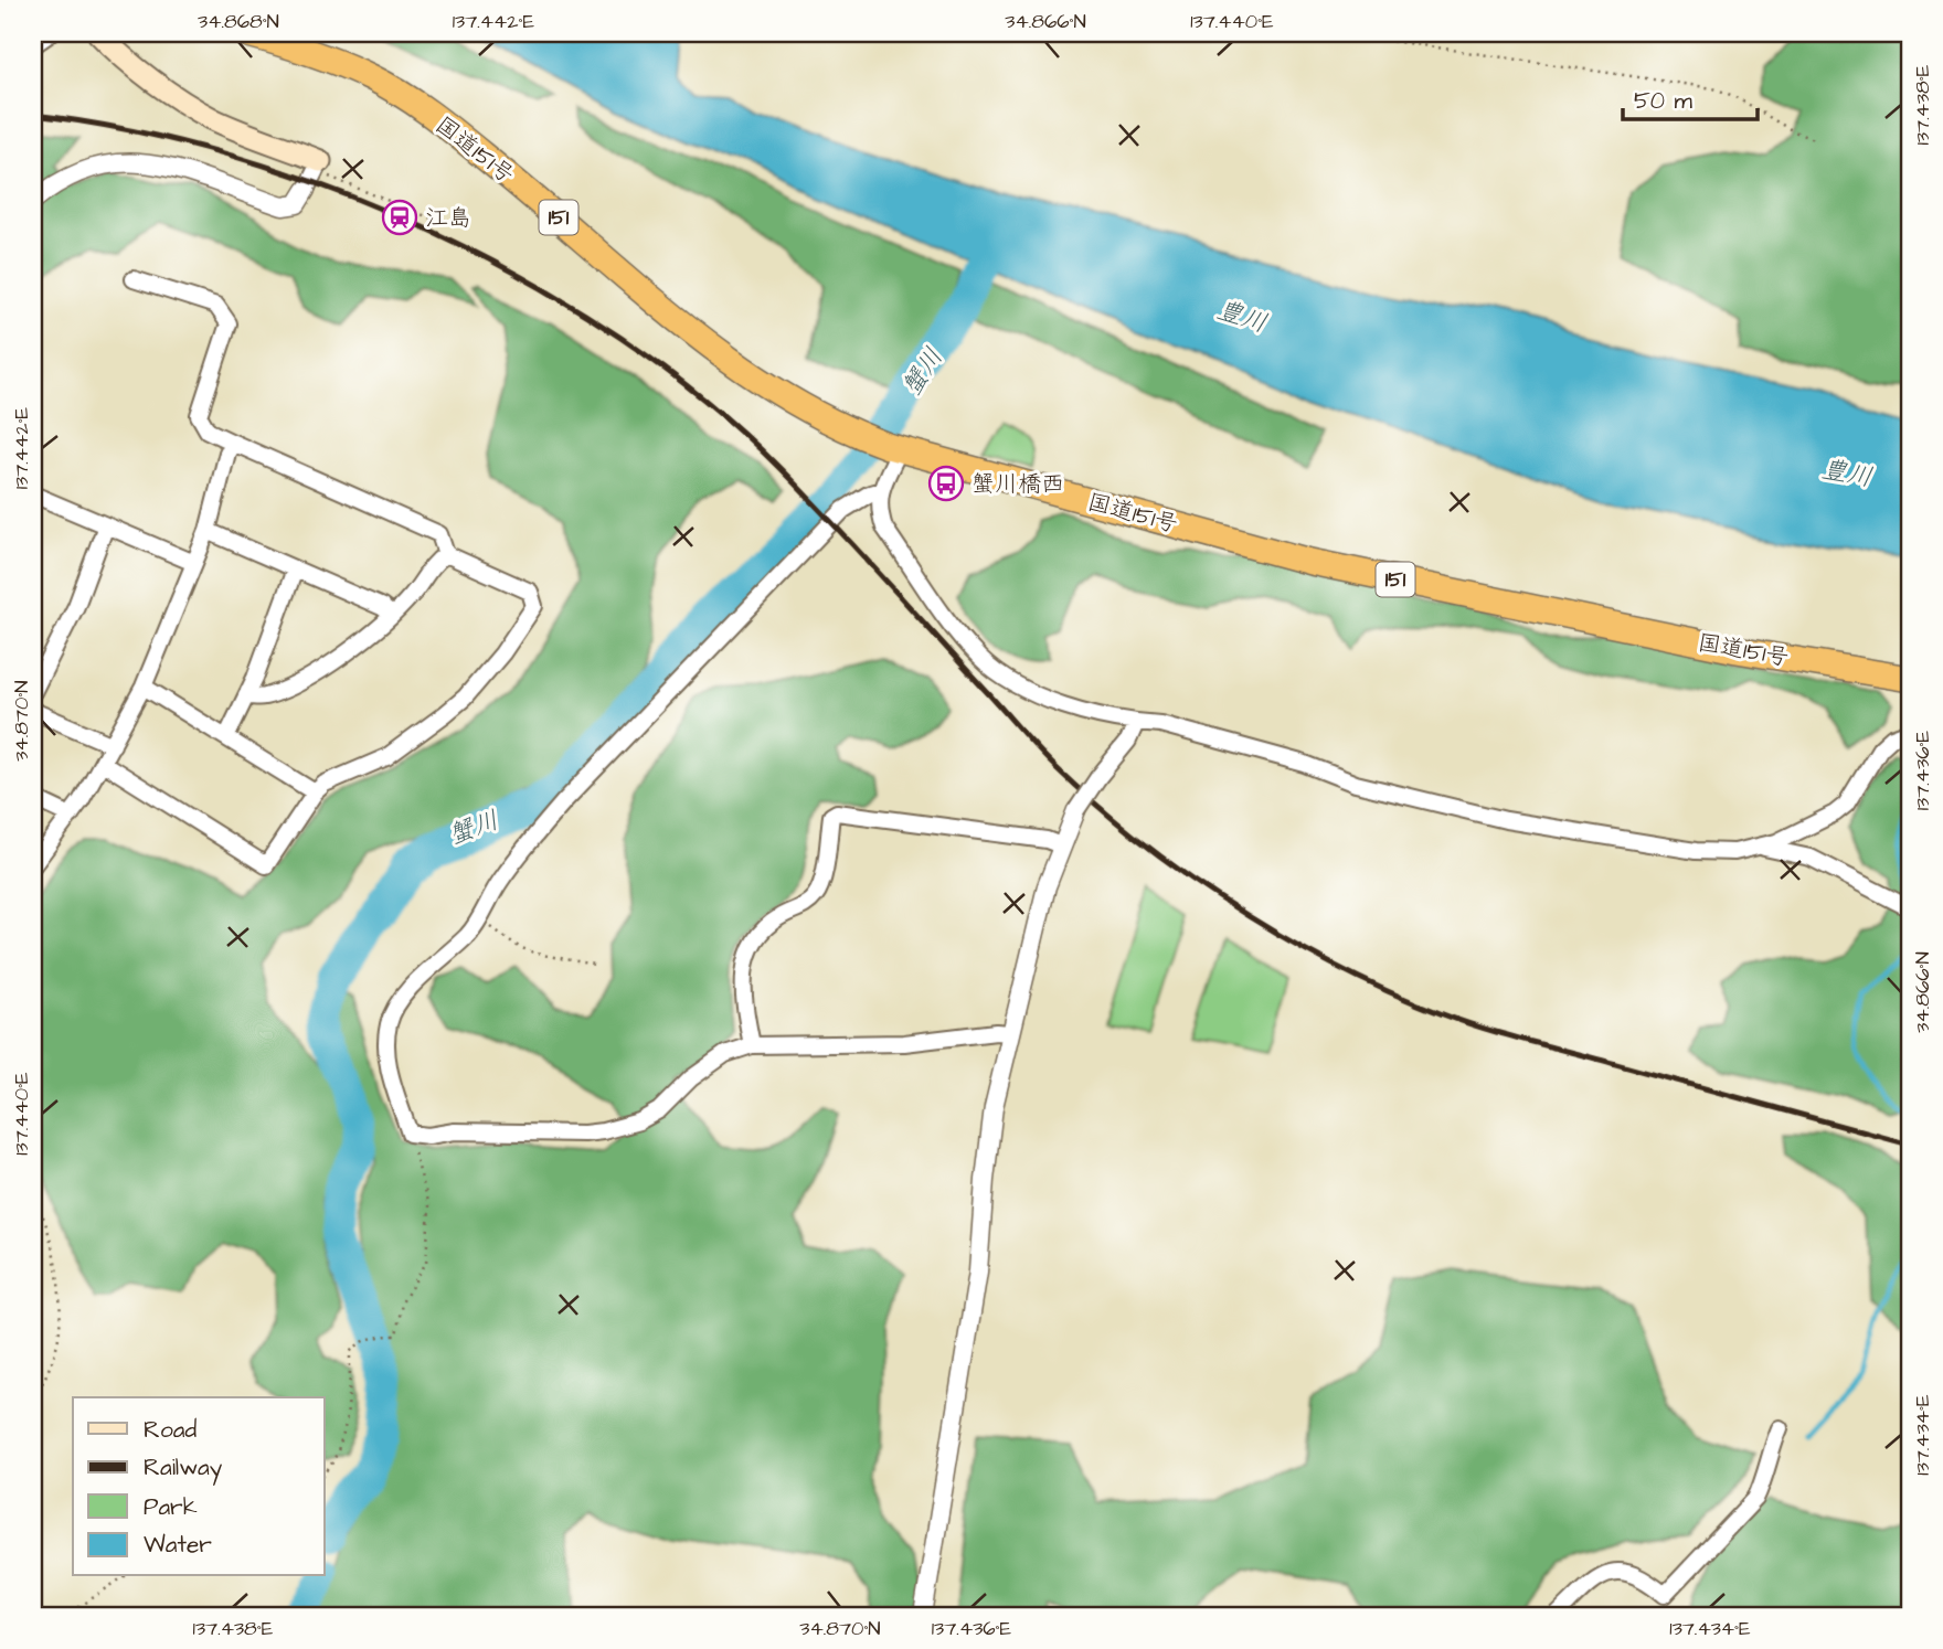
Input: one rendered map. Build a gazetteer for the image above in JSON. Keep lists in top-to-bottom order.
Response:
{
  "streets": {
    "highway": ["国道151号", "151"]
  },
  "water": ["豊川", "蟹川"],
  "places": {
    "station": ["江島"],
    "bus stop": ["蟹川橋西"]
  },
  "legend": [
    "Road",
    "Railway",
    "Park",
    "Water"
  ],
  "scale_bar": "50 m",
  "coordinates": [
    "34.868°N",
    "137.442°E",
    "34.866°N",
    "137.440°E",
    "137.438°E",
    "34.870°N",
    "137.436°E",
    "137.434°E"
  ]
}
